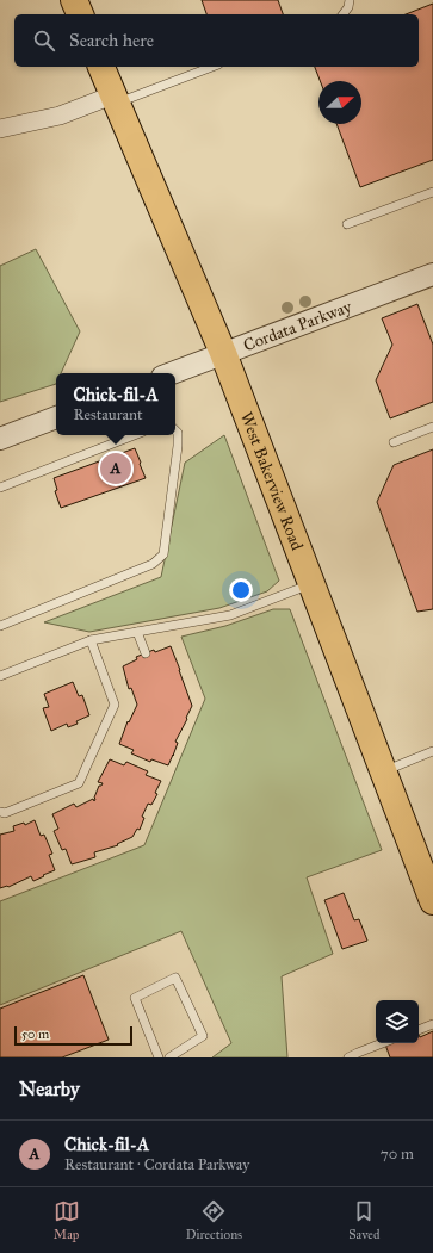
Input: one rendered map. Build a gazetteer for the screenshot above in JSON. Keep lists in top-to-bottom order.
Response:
{
  "streets": {
    "main road": ["West Bakerview Road"],
    "street": ["Cordata Parkway"]
  },
  "crossings": [
    ["Cordata Parkway", "West Bakerview Road"]
  ],
  "scale_bar": "50 m",
  "north": "right",
  "page": {
    "search": "Search here",
    "popup": ["Chick-fil-A", "Restaurant"],
    "pins": "A",
    "scale": "50 m",
    "heading": "Nearby",
    "list": [
      {
        "mark": "A",
        "name": "Chick-fil-A",
        "note": "Restaurant · Cordata Parkway",
        "value": "70 m"
      }
    ],
    "nav": ["Map", "Directions", "Saved"]
  }
}
